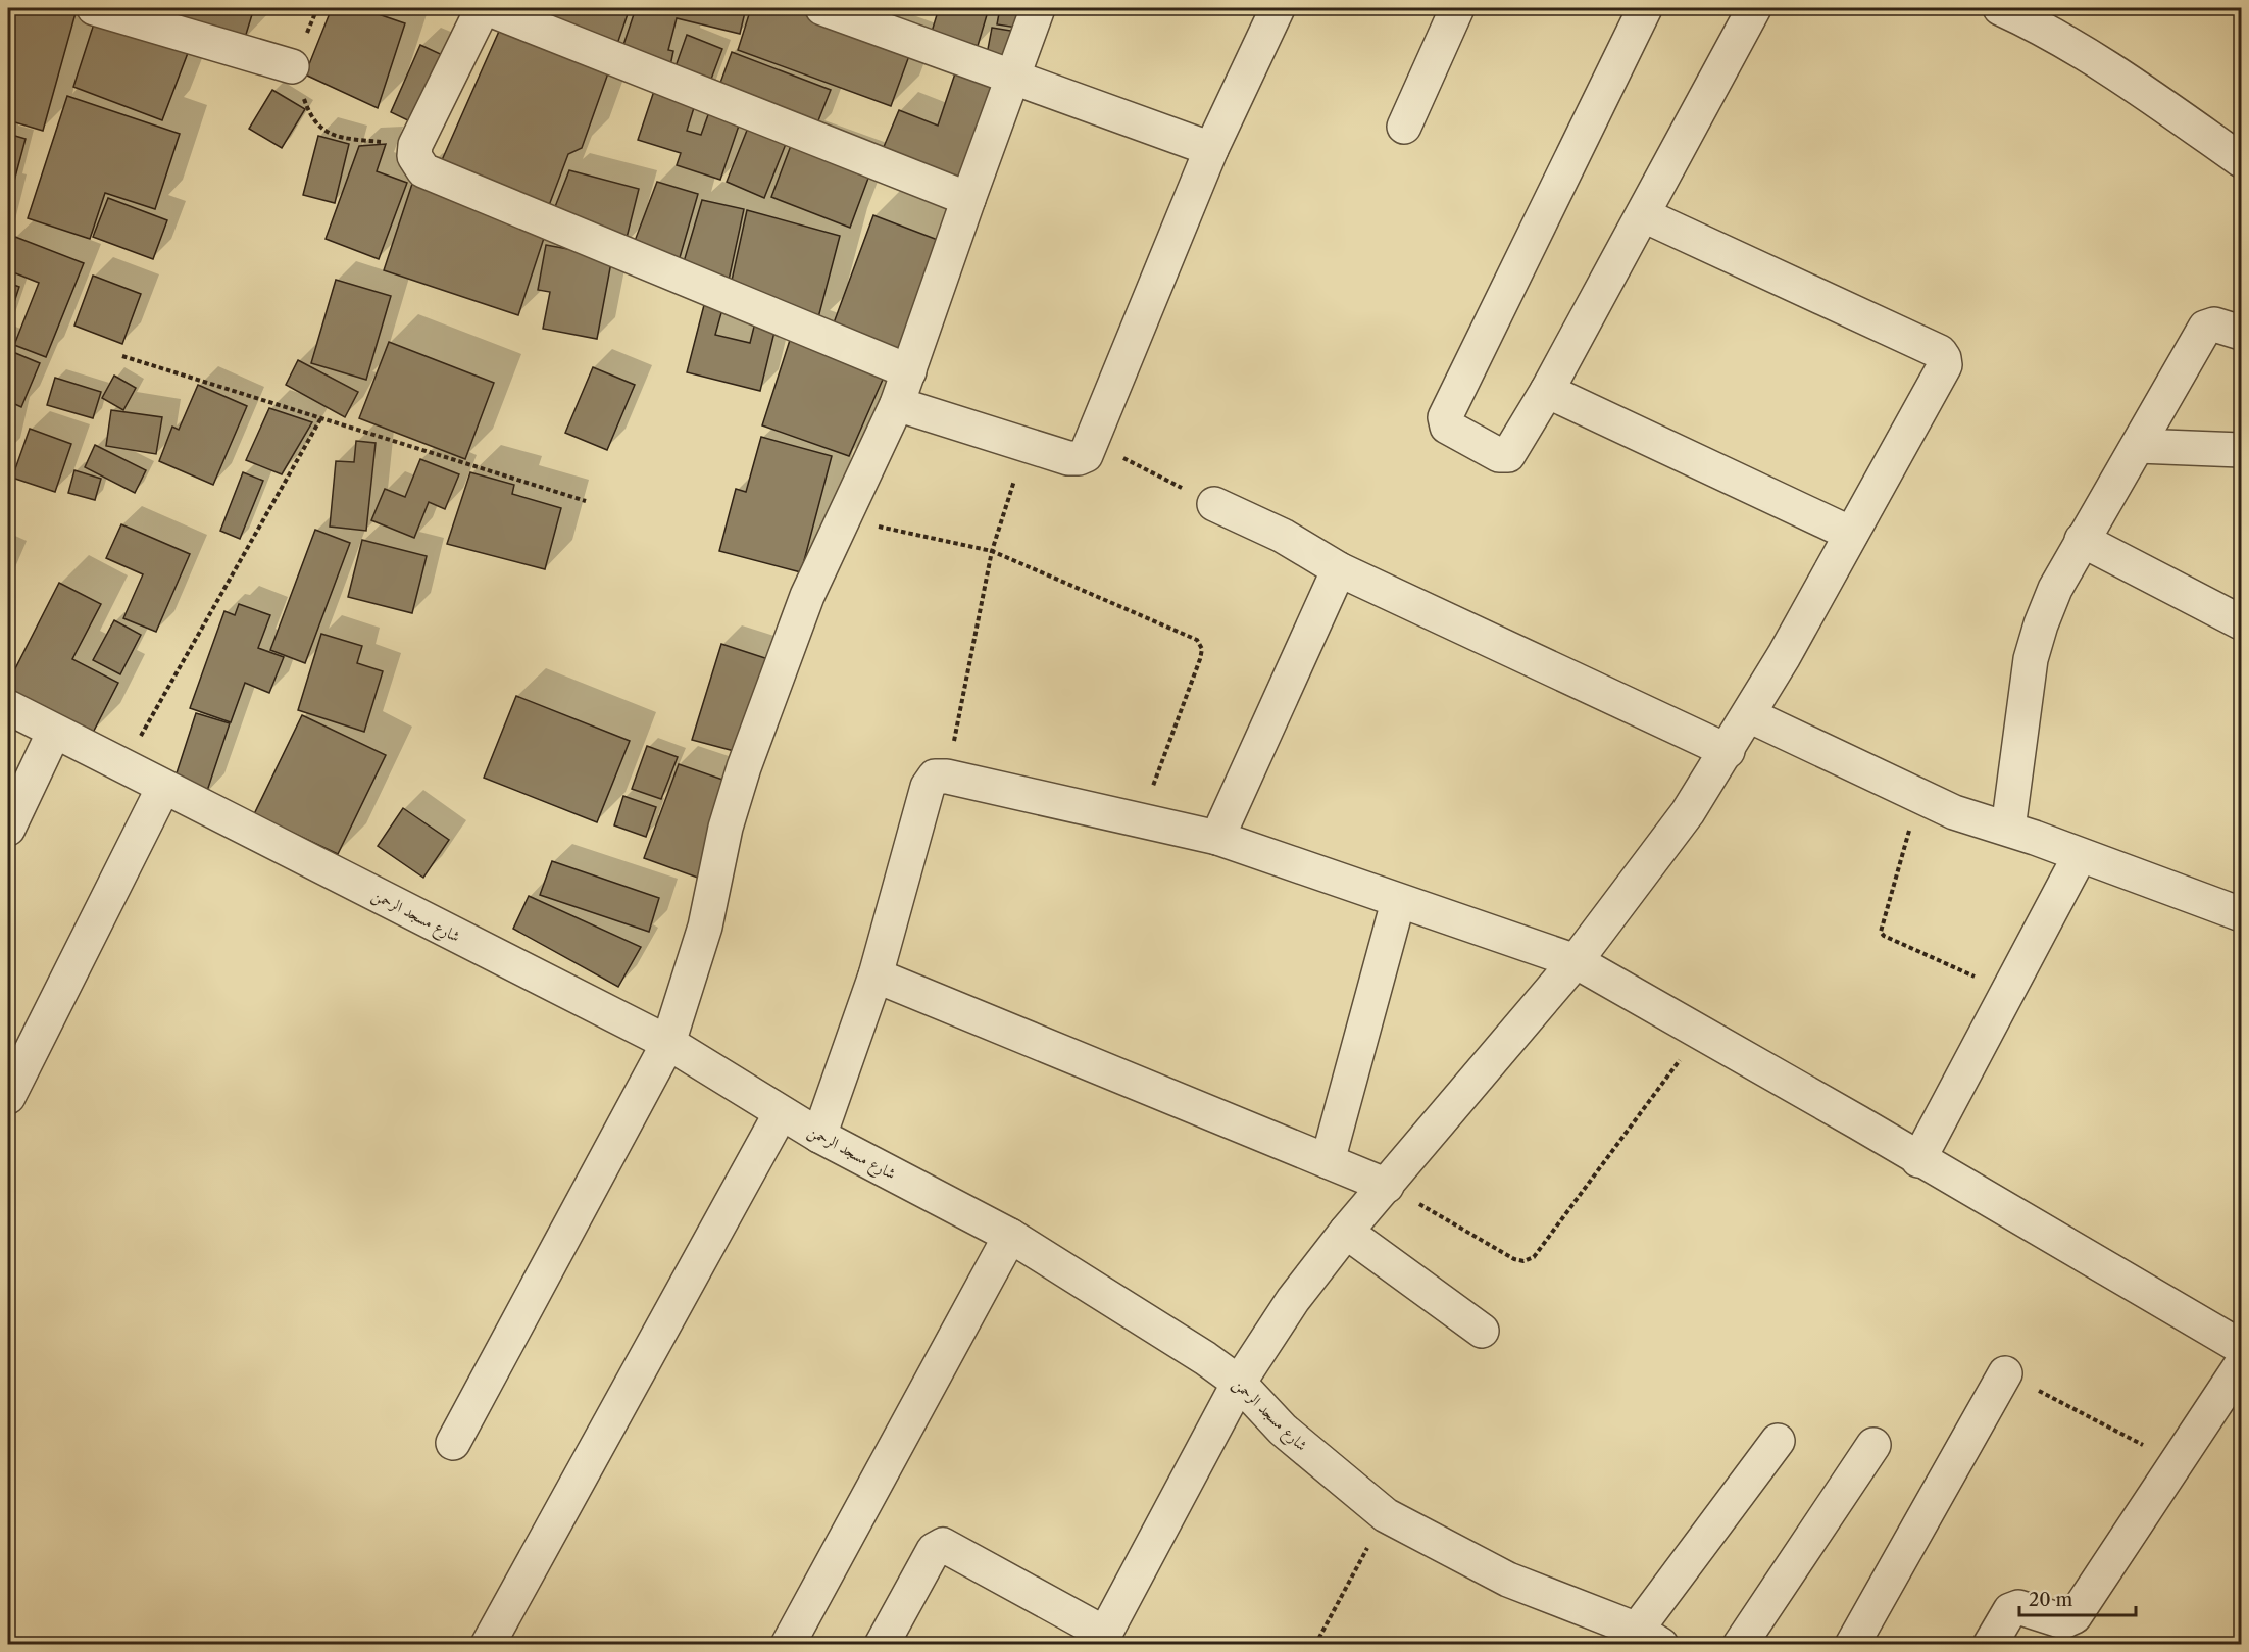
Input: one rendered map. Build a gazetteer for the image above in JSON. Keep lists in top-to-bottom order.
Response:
{
  "streets": {
    "street": ["شارع مسجد الرحمن"]
  },
  "scale_bar": "20 m"
}
